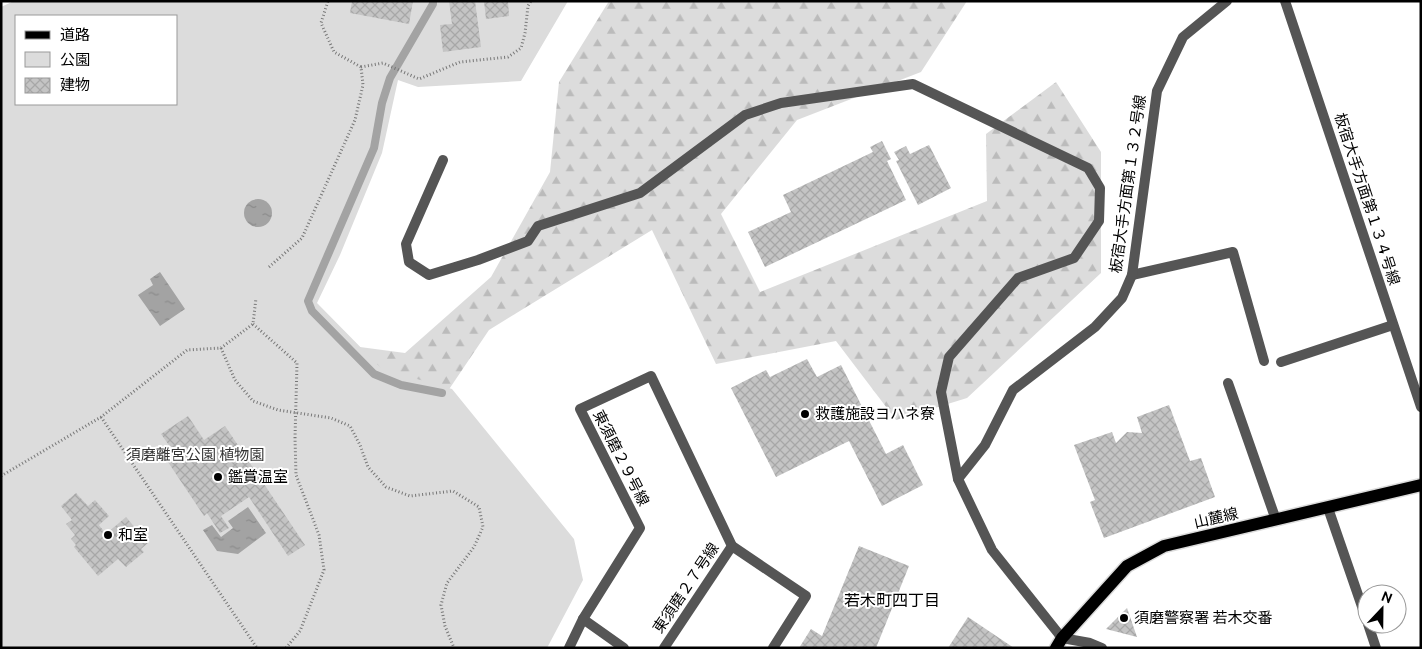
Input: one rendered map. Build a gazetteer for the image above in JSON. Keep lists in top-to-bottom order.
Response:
{
  "streets": {
    "main road": ["山麓線"],
    "street": [
      "板宿大手方面第１３２号線",
      "板宿大手方面第１３４号線",
      "東須磨２９号線",
      "東須磨２７号線"
    ]
  },
  "crossings": [
    ["東須磨２９号線", "東須磨２７号線"]
  ],
  "districts": ["若木町四丁目"],
  "parks": ["須磨離宮公園 植物園"],
  "places": [
    "救護施設ヨハネ寮",
    "鑑賞温室",
    "和室",
    "須磨警察署 若木交番"
  ],
  "legend": ["道路", "公園", "建物"],
  "north": "top"
}
